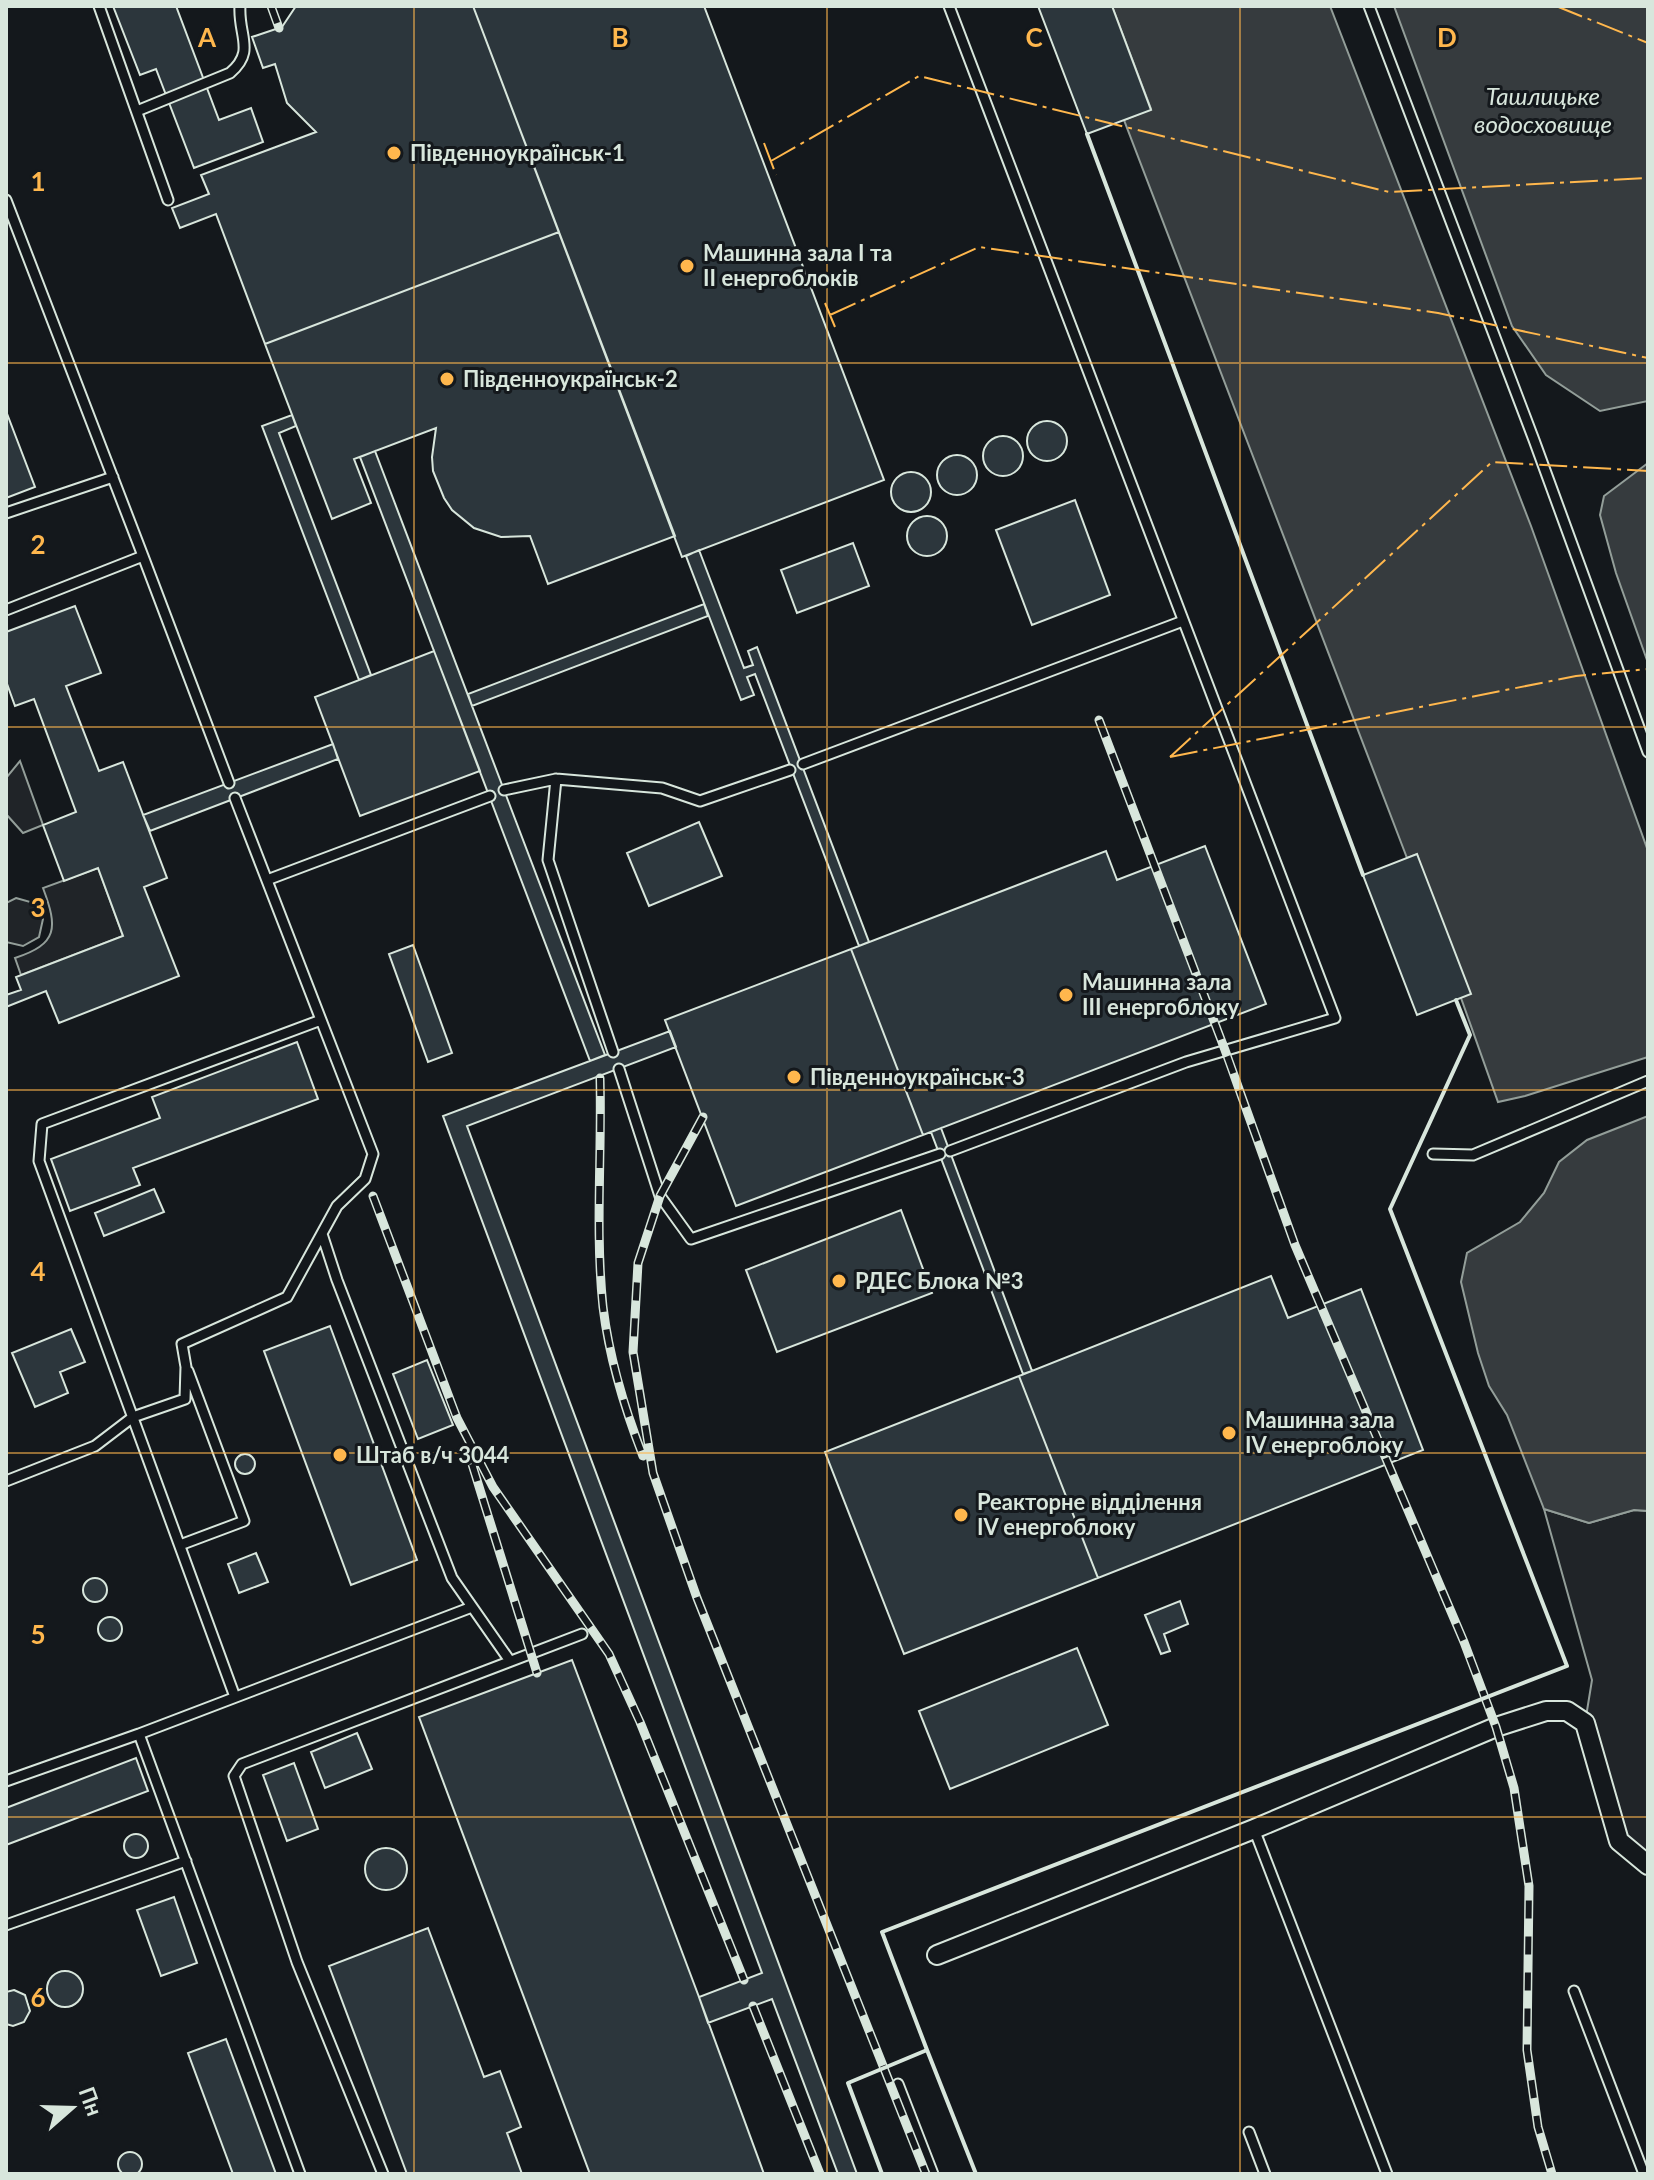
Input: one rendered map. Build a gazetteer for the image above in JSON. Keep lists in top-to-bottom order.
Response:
{
  "water": ["Ташлицьке водосховище"],
  "places": [
    "Південноукраїнськ-1",
    "Машинна зала I та II енергоблоків",
    "Південноукраїнськ-2",
    "Машинна зала III енергоблоку",
    "Південноукраїнськ-3",
    "РДЕС Блока №3",
    "Машинна зала IV енергоблоку",
    "Штаб в/ч 3044",
    "Реакторне відділення IV енергоблоку"
  ],
  "north": "right",
  "grid": {
    "columns": [
      "A",
      "B",
      "C",
      "D"
    ],
    "rows": [
      "1",
      "2",
      "3",
      "4",
      "5",
      "6"
    ]
  }
}
